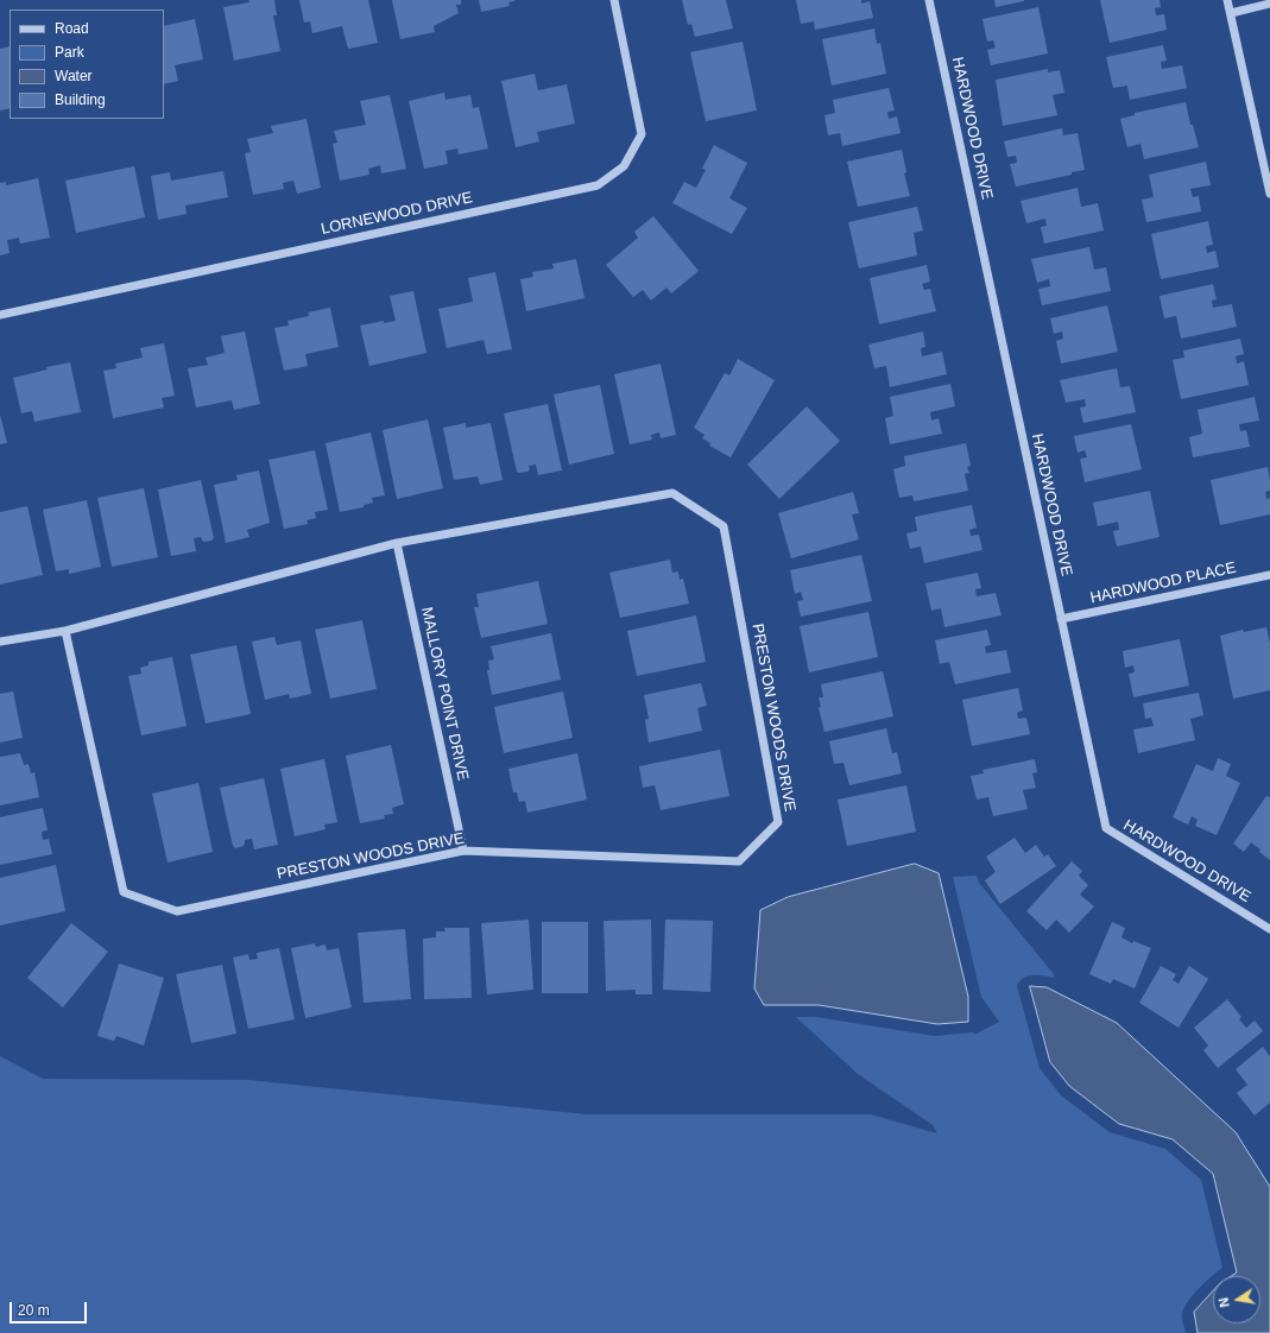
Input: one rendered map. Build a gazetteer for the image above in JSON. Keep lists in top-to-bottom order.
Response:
{
  "streets": {
    "street": [
      "HARDWOOD DRIVE",
      "LORNEWOOD DRIVE",
      "HARDWOOD PLACE",
      "MALLORY POINT DRIVE",
      "PRESTON WOODS DRIVE"
    ]
  },
  "crossings": [
    ["HARDWOOD DRIVE", "HARDWOOD PLACE"],
    ["MALLORY POINT DRIVE", "PRESTON WOODS DRIVE"]
  ],
  "legend": [
    "Road",
    "Park",
    "Water",
    "Building"
  ],
  "scale_bar": "20 m",
  "north": "left"
}
